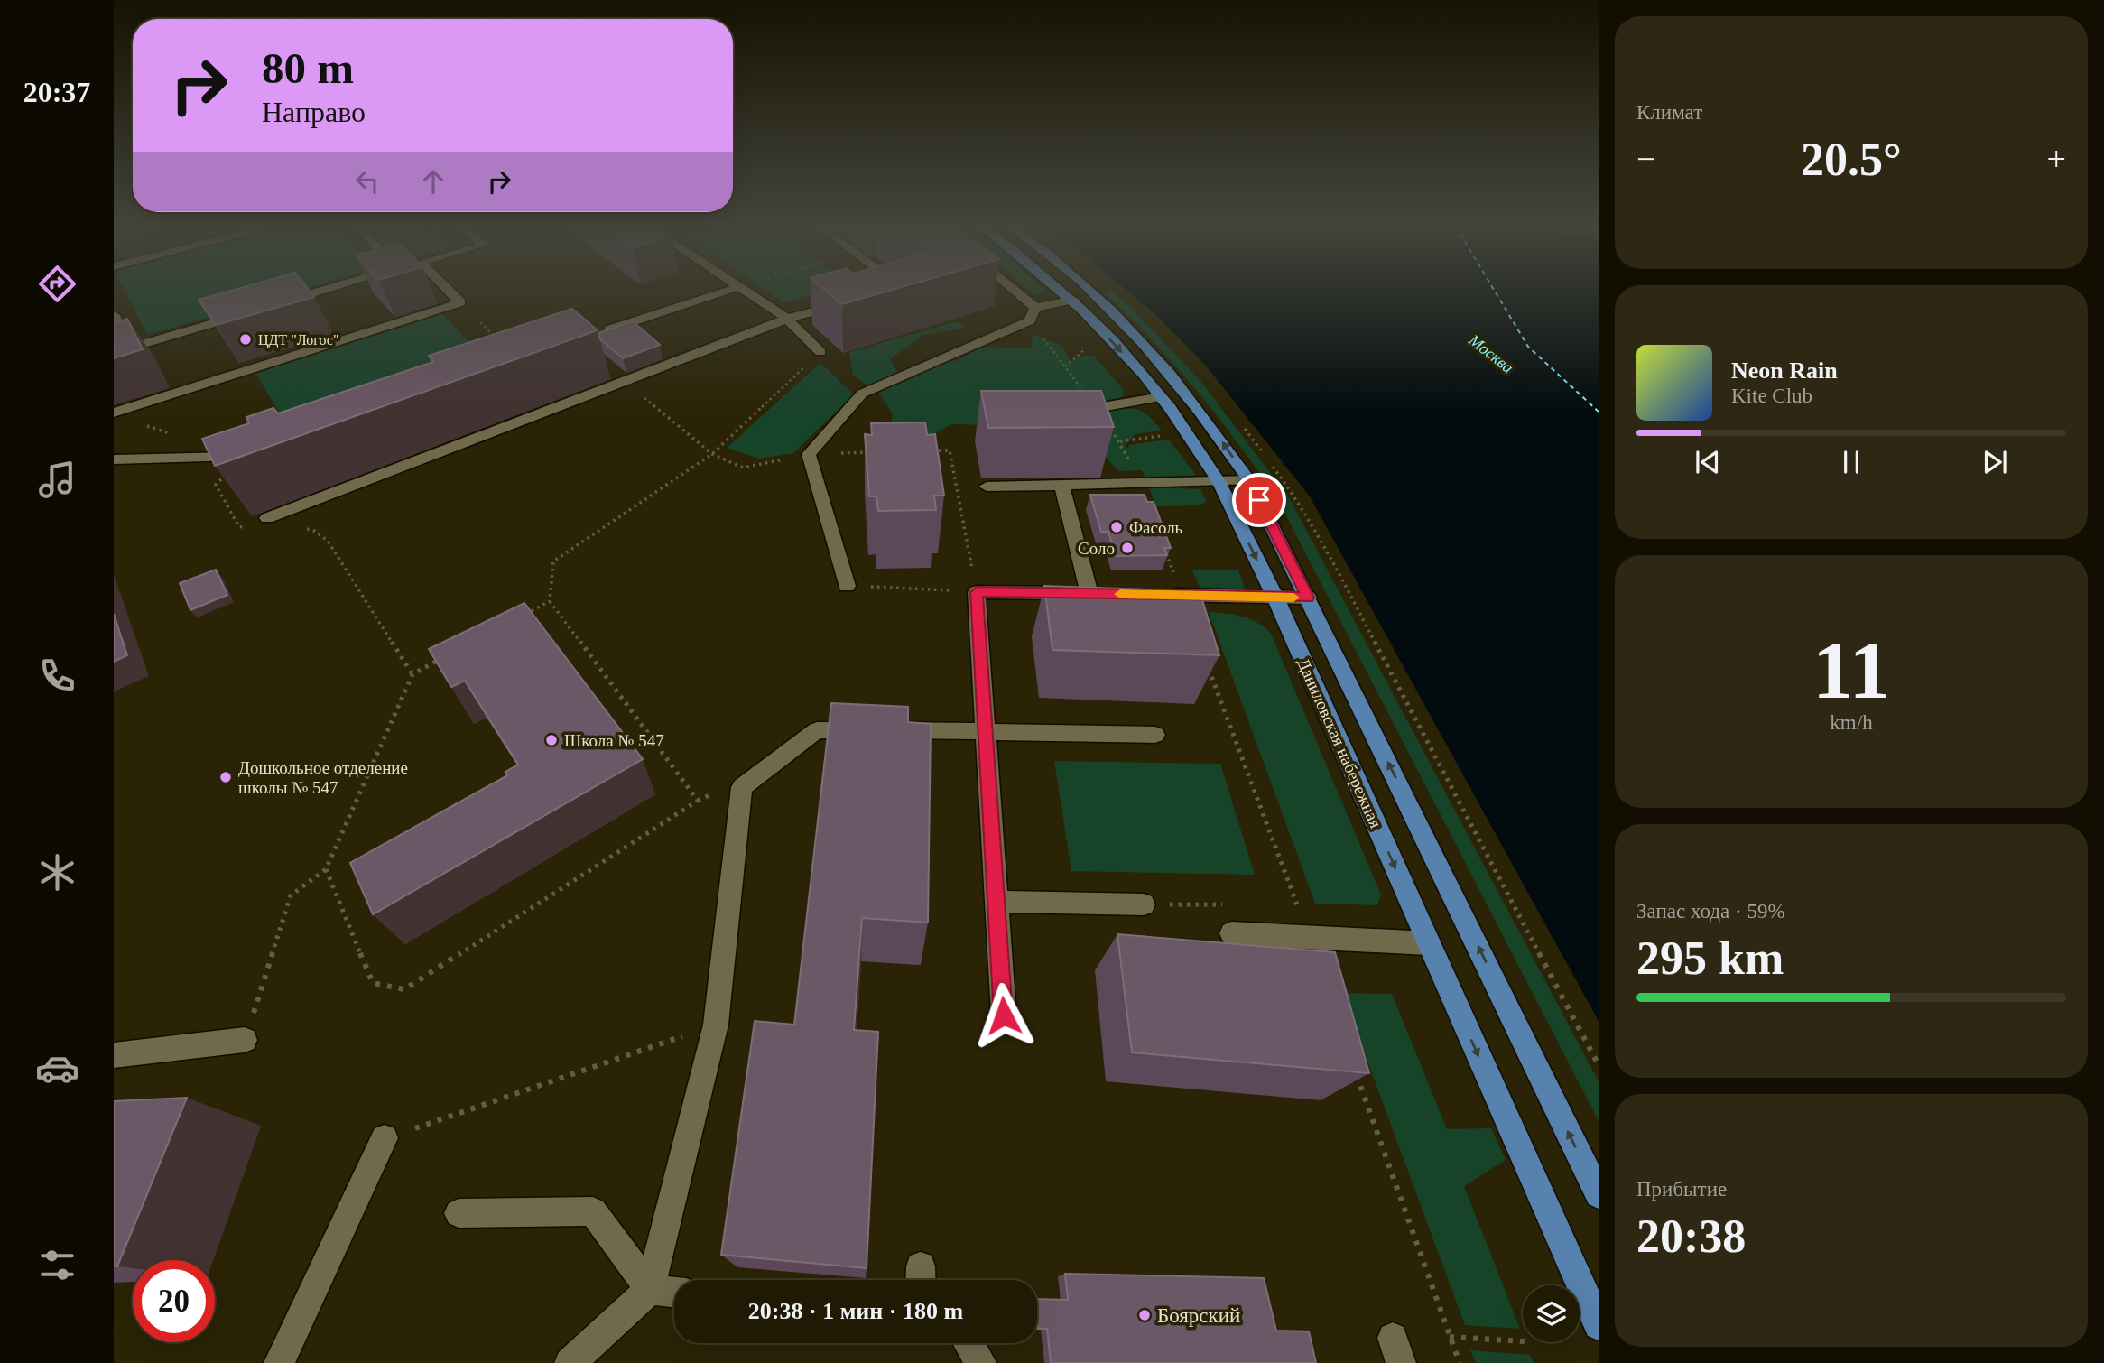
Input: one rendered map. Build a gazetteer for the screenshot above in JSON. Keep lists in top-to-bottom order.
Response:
{
  "streets": {
    "main road": ["Даниловская набережная"]
  },
  "water": ["Москва"],
  "places": [
    "ЦДТ \"Логос\"",
    "Фасоль",
    "Соло",
    "Школа № 547",
    "Дошкольное отделение школы № 547",
    "Боярский"
  ],
  "page": {
    "tabs": "20:37",
    "tile": [
      "Климат",
      ["11", "km/h"],
      ["Запас хода · 59%", "295 km"],
      ["Прибытие", "20:38"]
    ],
    "turn": ["80 m", "Направо"],
    "heat": ["−", "20.5°", "+"],
    "song": ["Neon Rain", "Kite Club"],
    "limit": "20",
    "trip": "20:38 · 1 мин · 180 m"
  }
}
